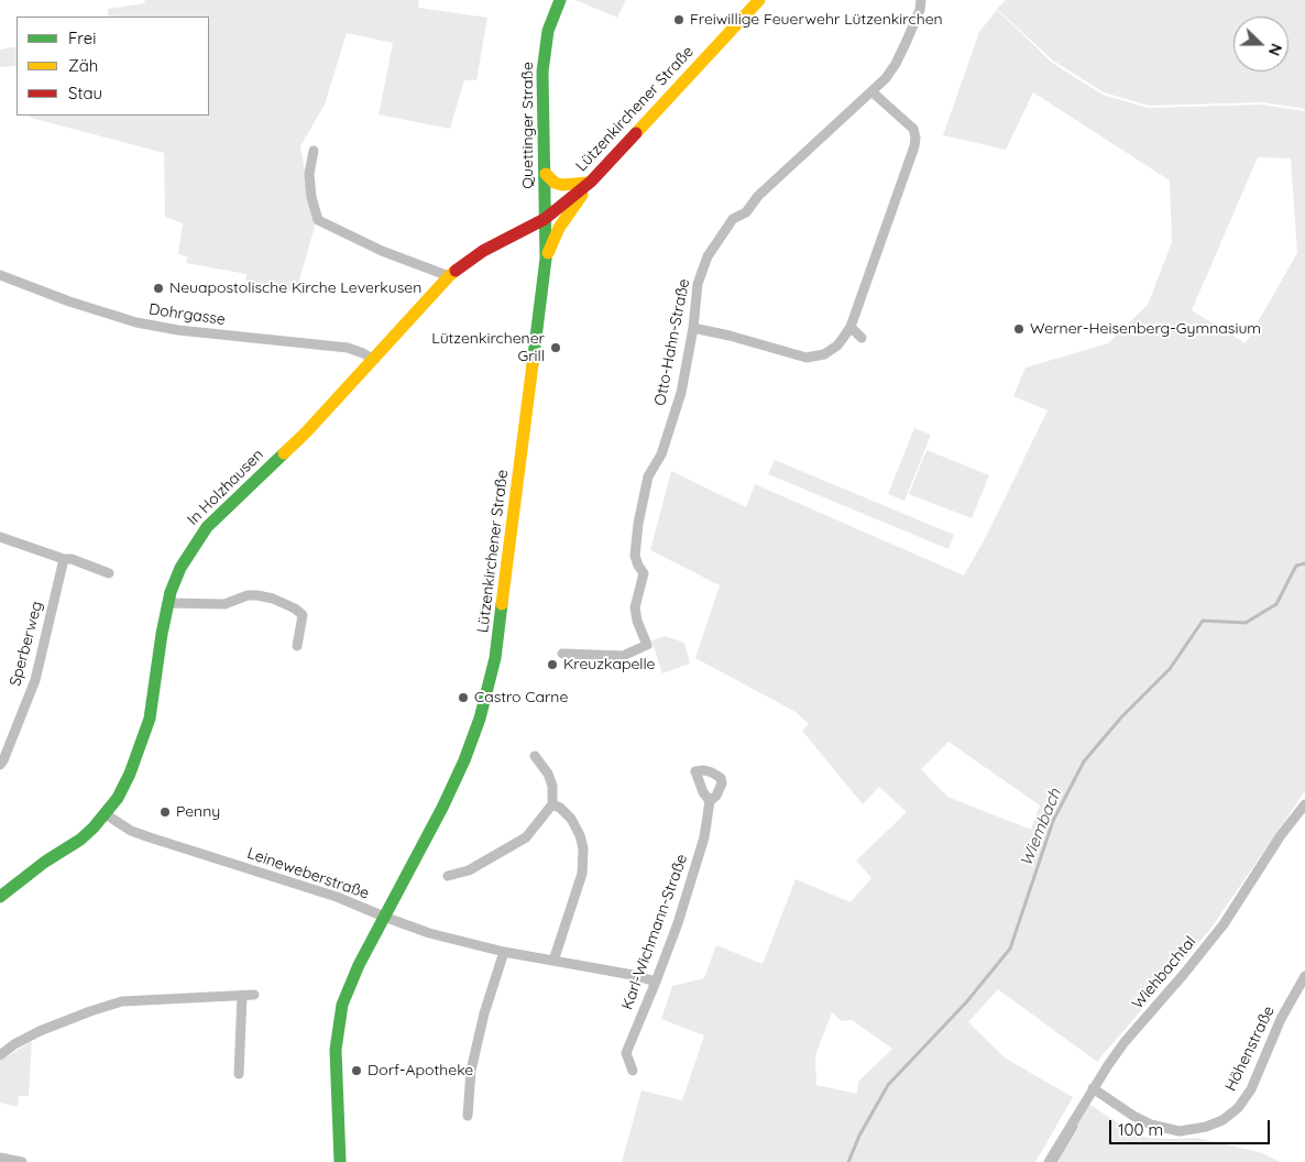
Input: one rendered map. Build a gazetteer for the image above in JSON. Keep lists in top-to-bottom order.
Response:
{
  "streets": {
    "main road": ["Lützenkirchener Straße", "Quettinger Straße", "In Holzhausen"],
    "street": [
      "Dohrgasse",
      "Otto-Hahn-Straße",
      "Sperberweg",
      "Leineweberstraße",
      "Karl-Wichmann-Straße",
      "Wiehbachtal",
      "Höhenstraße"
    ]
  },
  "crossings": [
    ["Lützenkirchener Straße", "Quettinger Straße"],
    ["Lützenkirchener Straße", "In Holzhausen"],
    ["Lützenkirchener Straße", "Leineweberstraße"],
    ["Quettinger Straße", "In Holzhausen"],
    ["Dohrgasse", "In Holzhausen"],
    ["In Holzhausen", "Leineweberstraße"],
    ["Leineweberstraße", "Karl-Wichmann-Straße"],
    ["Wiehbachtal", "Höhenstraße"]
  ],
  "water": ["Wiembach"],
  "places": [
    "Freiwillige Feuerwehr Lützenkirchen",
    "Neuapostolische Kirche Leverkusen",
    "Werner-Heisenberg-Gymnasium",
    "Lützenkirchener Grill",
    "Kreuzkapelle",
    "Castro Carne",
    "Penny",
    "Dorf-Apotheke"
  ],
  "legend": ["Frei", "Zäh", "Stau"],
  "scale_bar": "100 m",
  "north": "right"
}
